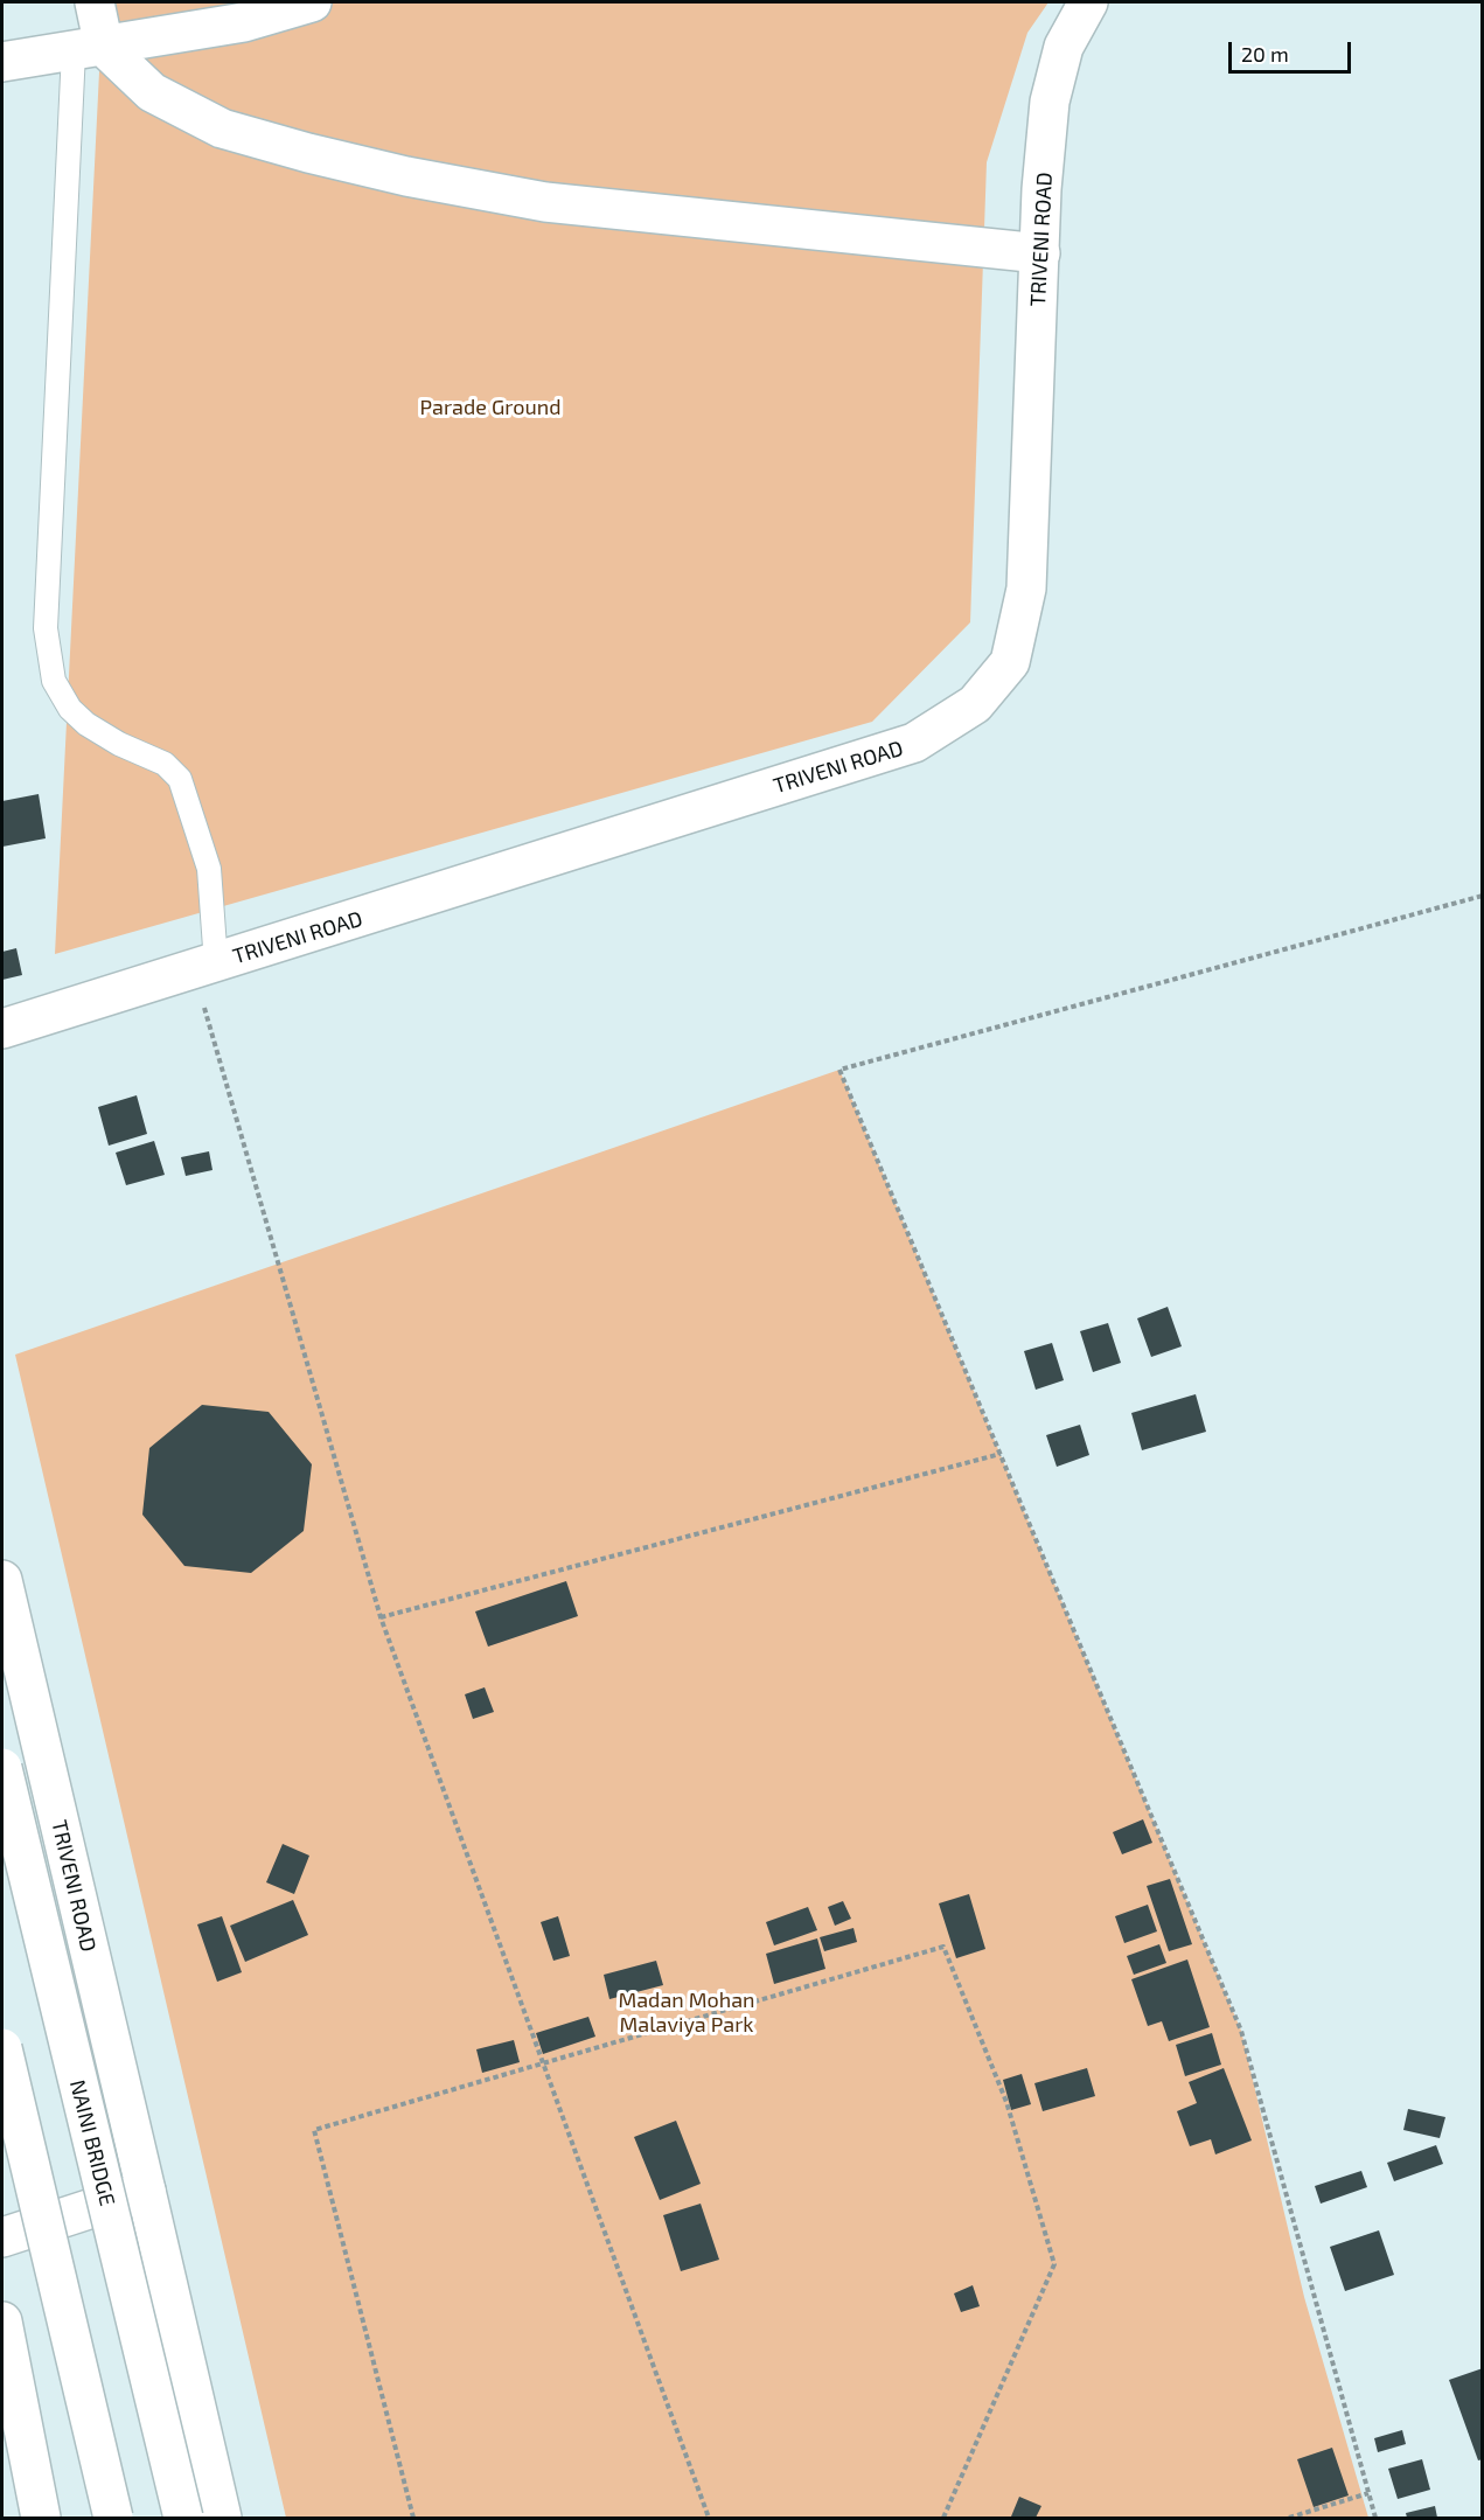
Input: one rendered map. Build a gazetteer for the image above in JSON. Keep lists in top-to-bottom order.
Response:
{
  "streets": {
    "main road": ["TRIVENI ROAD", "NAINI BRIDGE"]
  },
  "parks": ["Parade Ground", "Madan Mohan Malaviya Park"],
  "scale_bar": "20 m"
}
